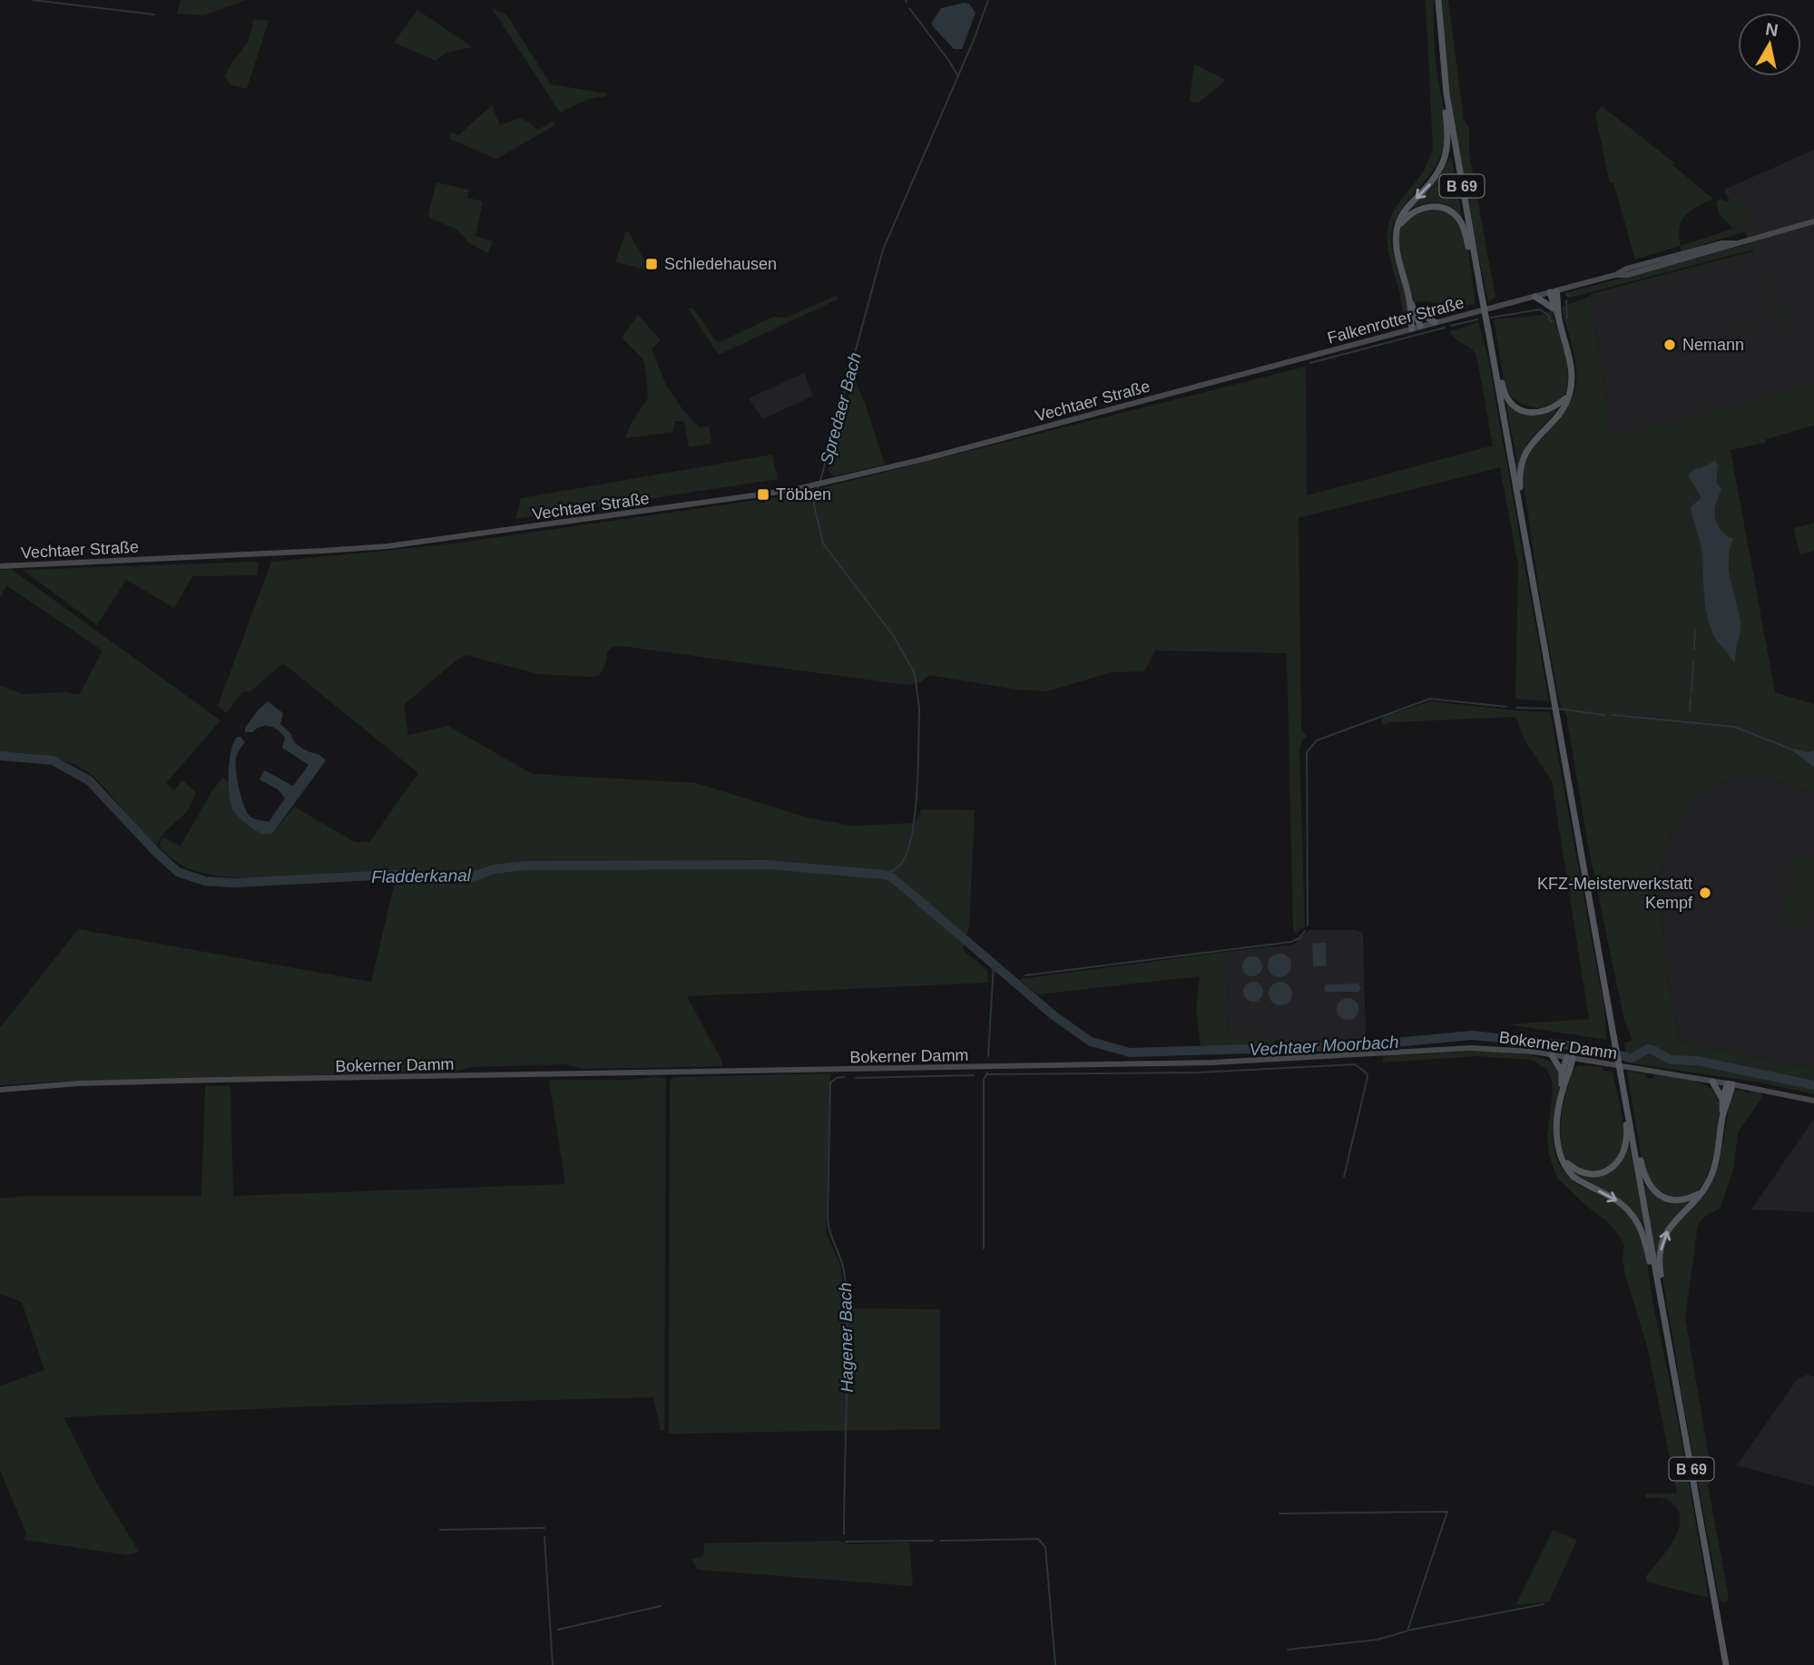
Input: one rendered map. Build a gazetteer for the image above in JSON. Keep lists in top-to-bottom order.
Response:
{
  "streets": {
    "main road": [
      "B 69",
      "Falkenrotter Straße",
      "Vechtaer Straße",
      "Bokerner Damm"
    ]
  },
  "crossings": [
    ["Falkenrotter Straße", "Vechtaer Straße"]
  ],
  "water": [
    "Spredaer Bach",
    "Fladderkanal",
    "Vechtaer Moorbach",
    "Hagener Bach"
  ],
  "places": {
    "transit": ["Schledehausen", "Többen"],
    "other": ["Nemann", "KFZ-Meisterwerkstatt Kempf"]
  },
  "north": "top"
}
